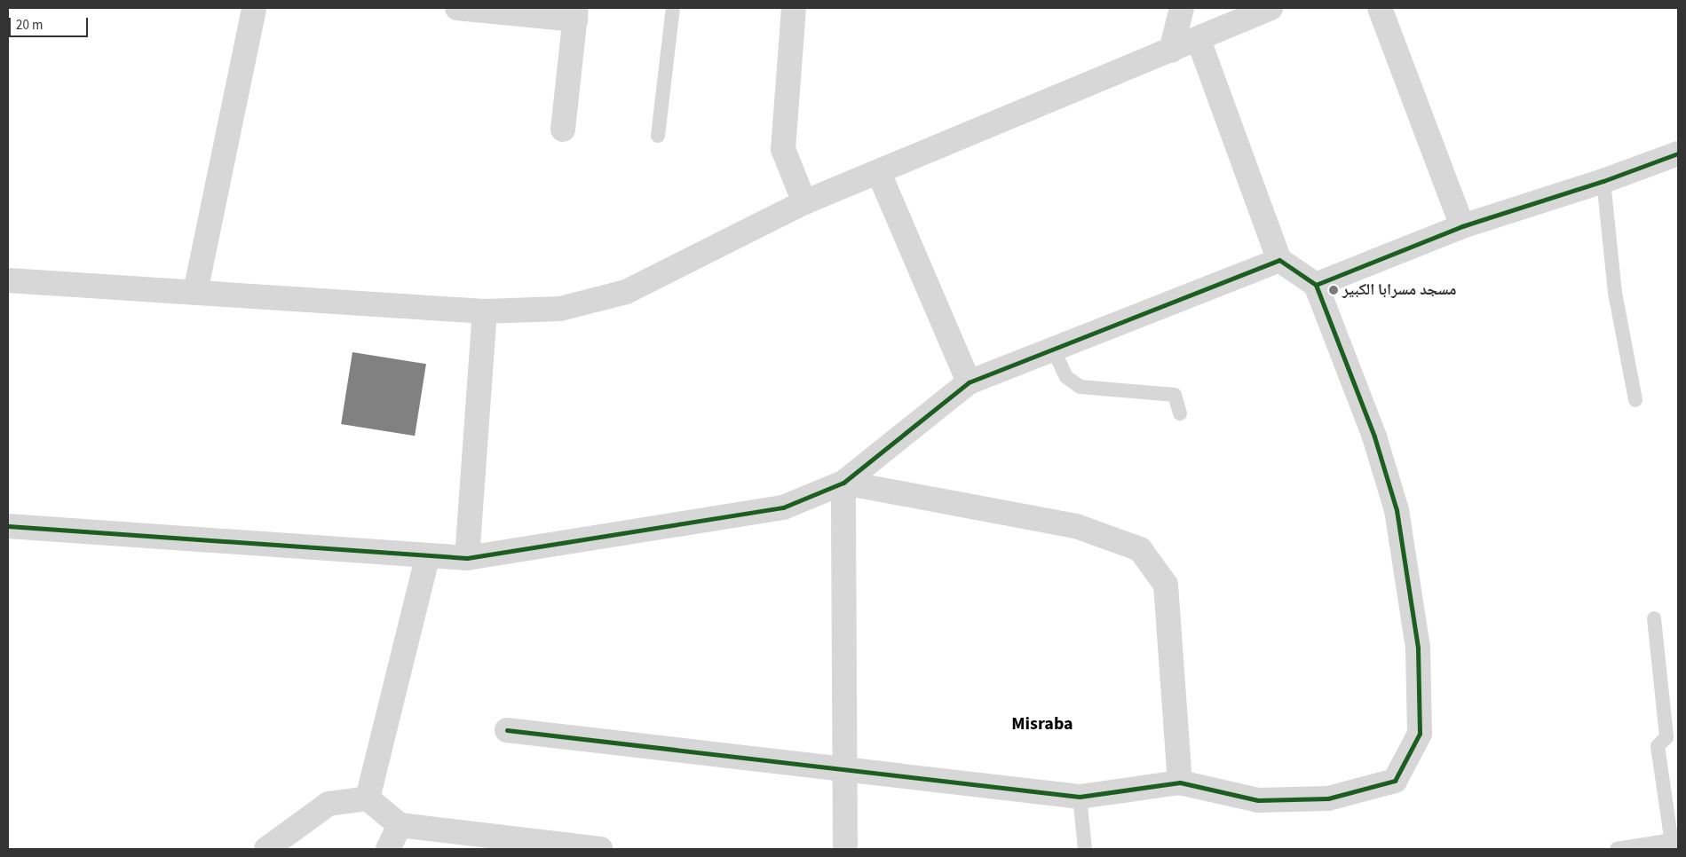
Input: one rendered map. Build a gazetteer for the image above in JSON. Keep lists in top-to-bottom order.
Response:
{
  "districts": ["Misraba"],
  "places": ["مسجد مسرابا الكبير"],
  "scale_bar": "20 m"
}
